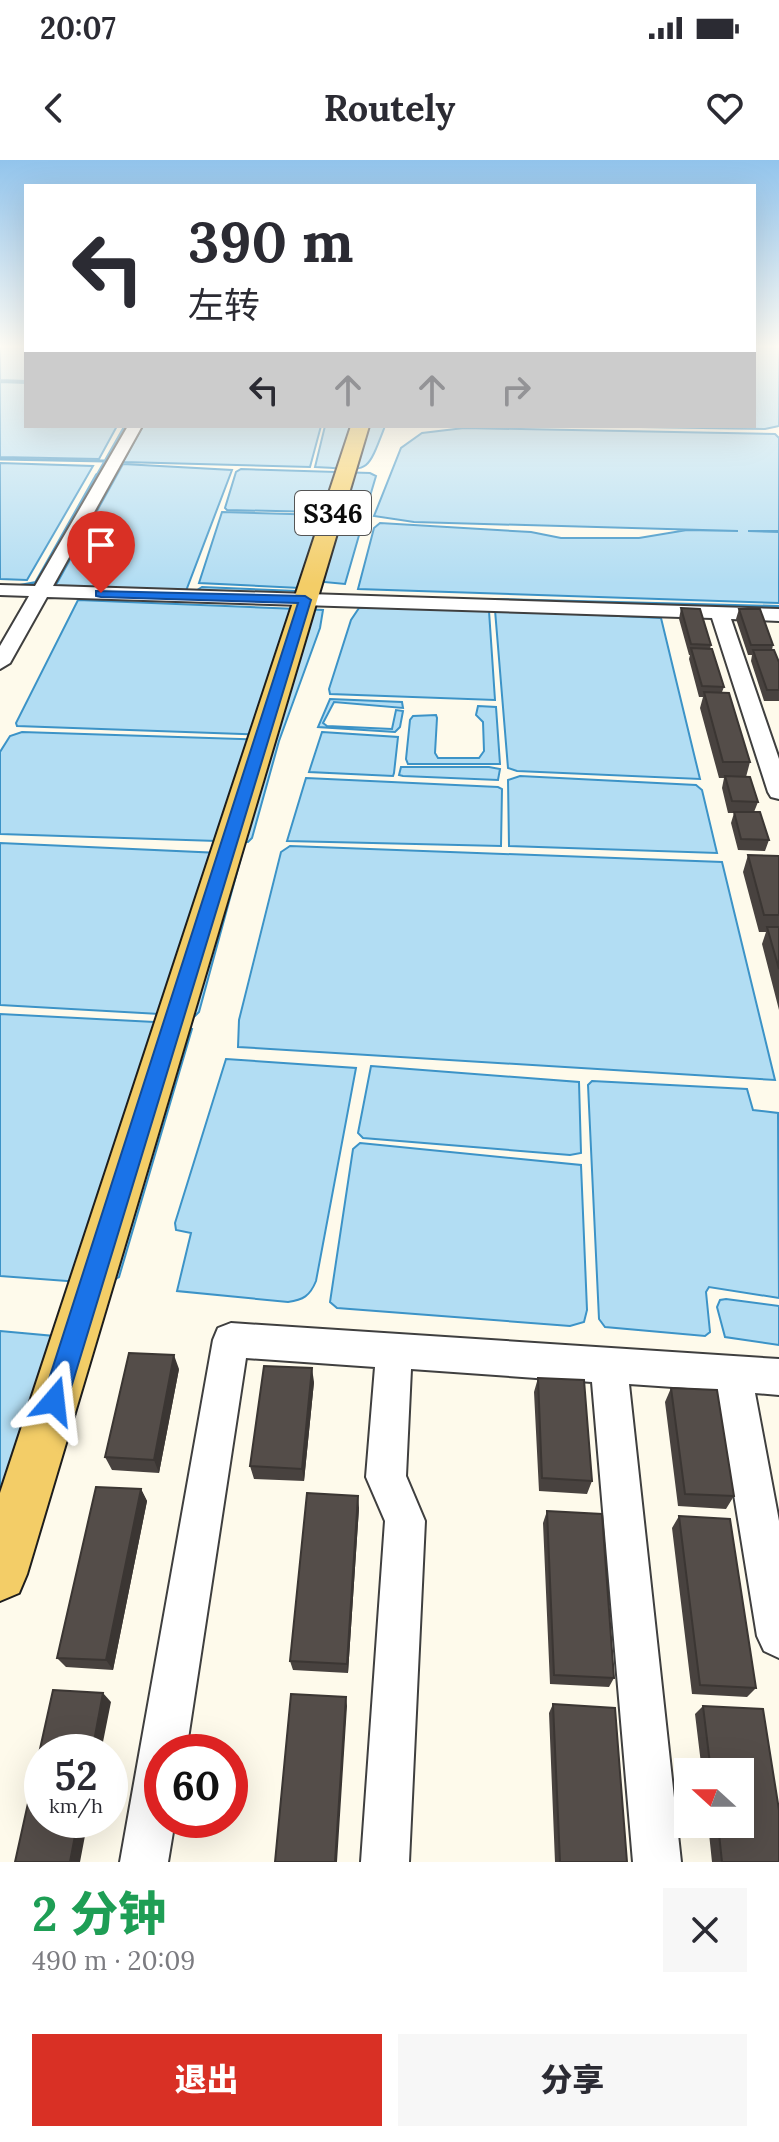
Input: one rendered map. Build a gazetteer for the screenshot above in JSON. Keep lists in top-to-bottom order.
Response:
{
  "streets": {
    "main road": ["S346"]
  },
  "north": "left",
  "page": {
    "status": "20:07",
    "header": "Routely",
    "turn": ["390 m", "左转"],
    "speed": "52 km/h",
    "limit": "60",
    "heading": ["2 分钟", "490 m · 20:09"],
    "buttons": ["退出", "分享"]
  }
}
